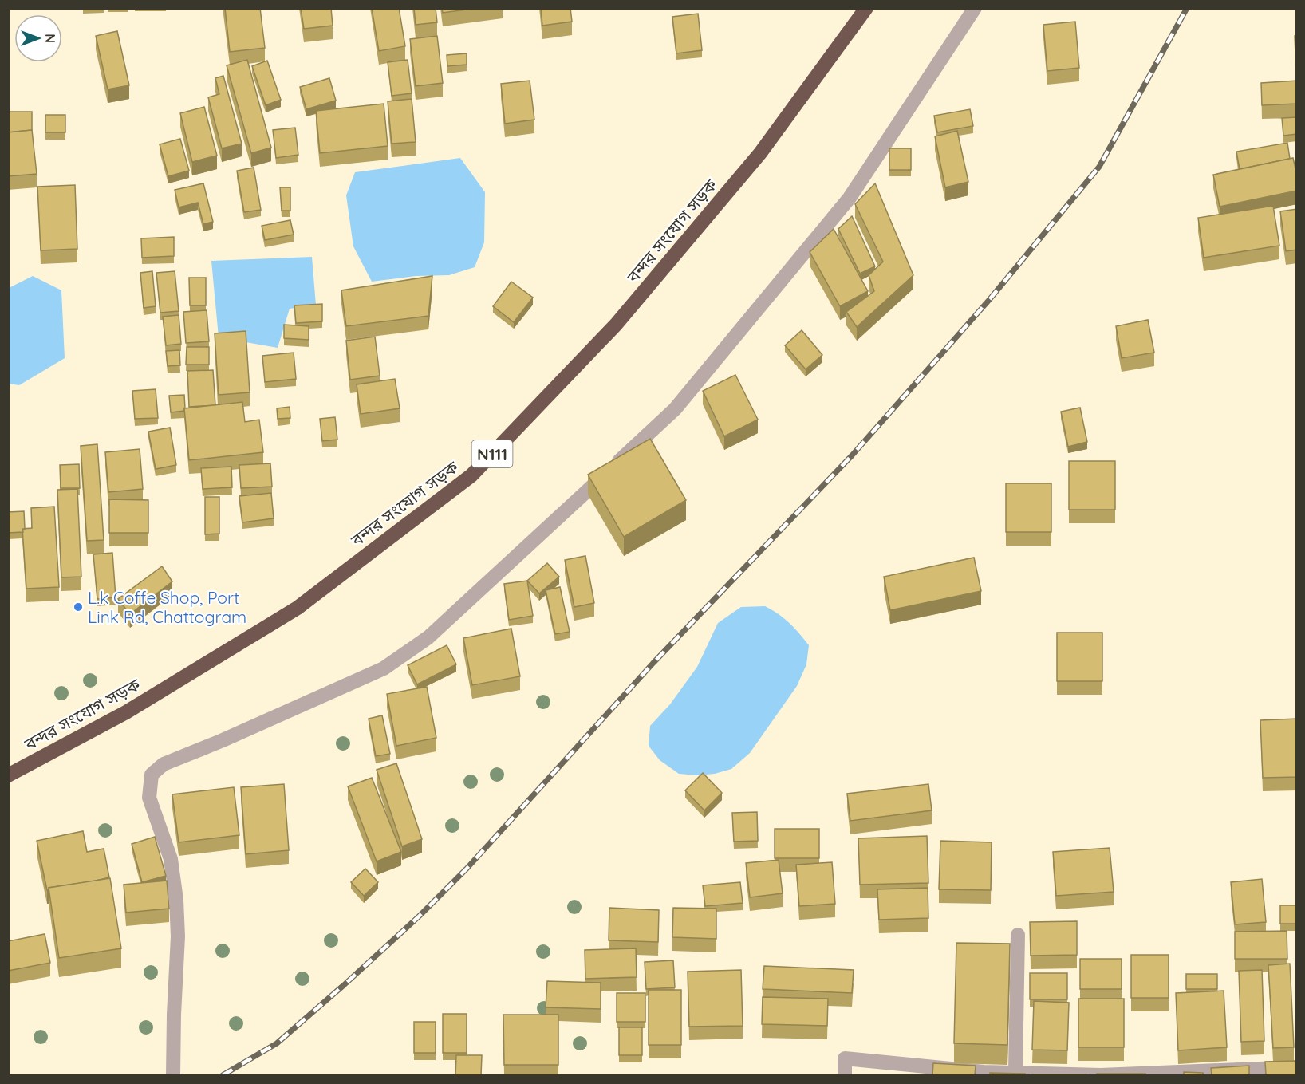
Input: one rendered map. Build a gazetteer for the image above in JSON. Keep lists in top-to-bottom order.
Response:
{
  "streets": {
    "highway": ["বন্দর সংযোগ সড়ক", "N111"]
  },
  "places": ["L.k Coffe Shop, Port Link Rd, Chattogram"],
  "north": "right"
}
